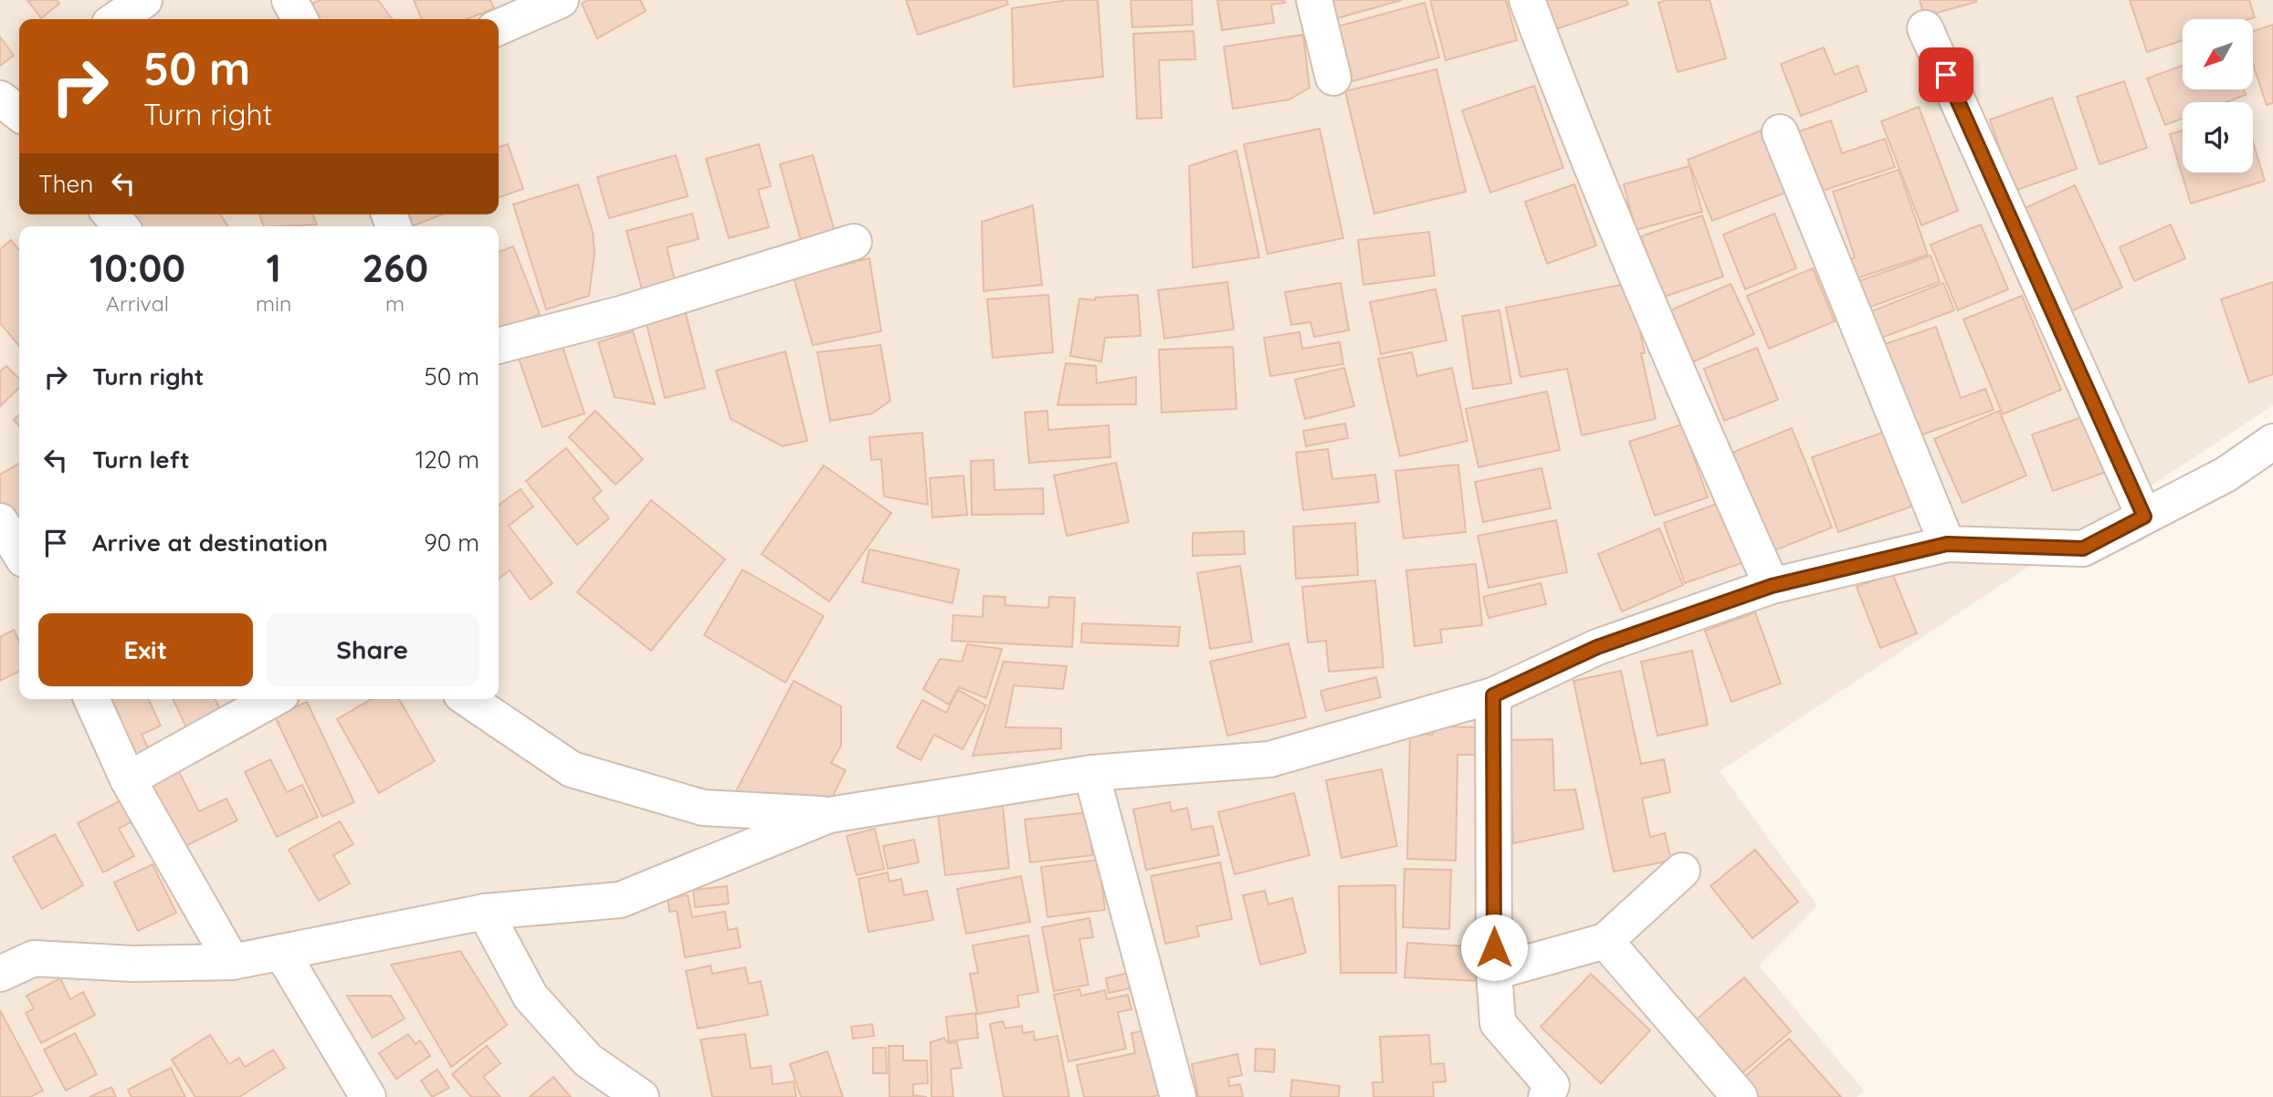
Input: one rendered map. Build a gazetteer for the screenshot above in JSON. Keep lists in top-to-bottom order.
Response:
{
  "north": "bottom left",
  "page": {
    "turn": ["50 m", "Turn right"],
    "then": "Then",
    "eta": [
      "10:00",
      "Arrival",
      "1",
      "min",
      "260",
      "m"
    ],
    "list": [
      {
        "name": "Turn right",
        "value": "50 m"
      },
      {
        "name": "Turn left",
        "value": "120 m"
      },
      {
        "name": "Arrive at destination",
        "value": "90 m"
      }
    ],
    "buttons": ["Exit", "Share"]
  }
}
